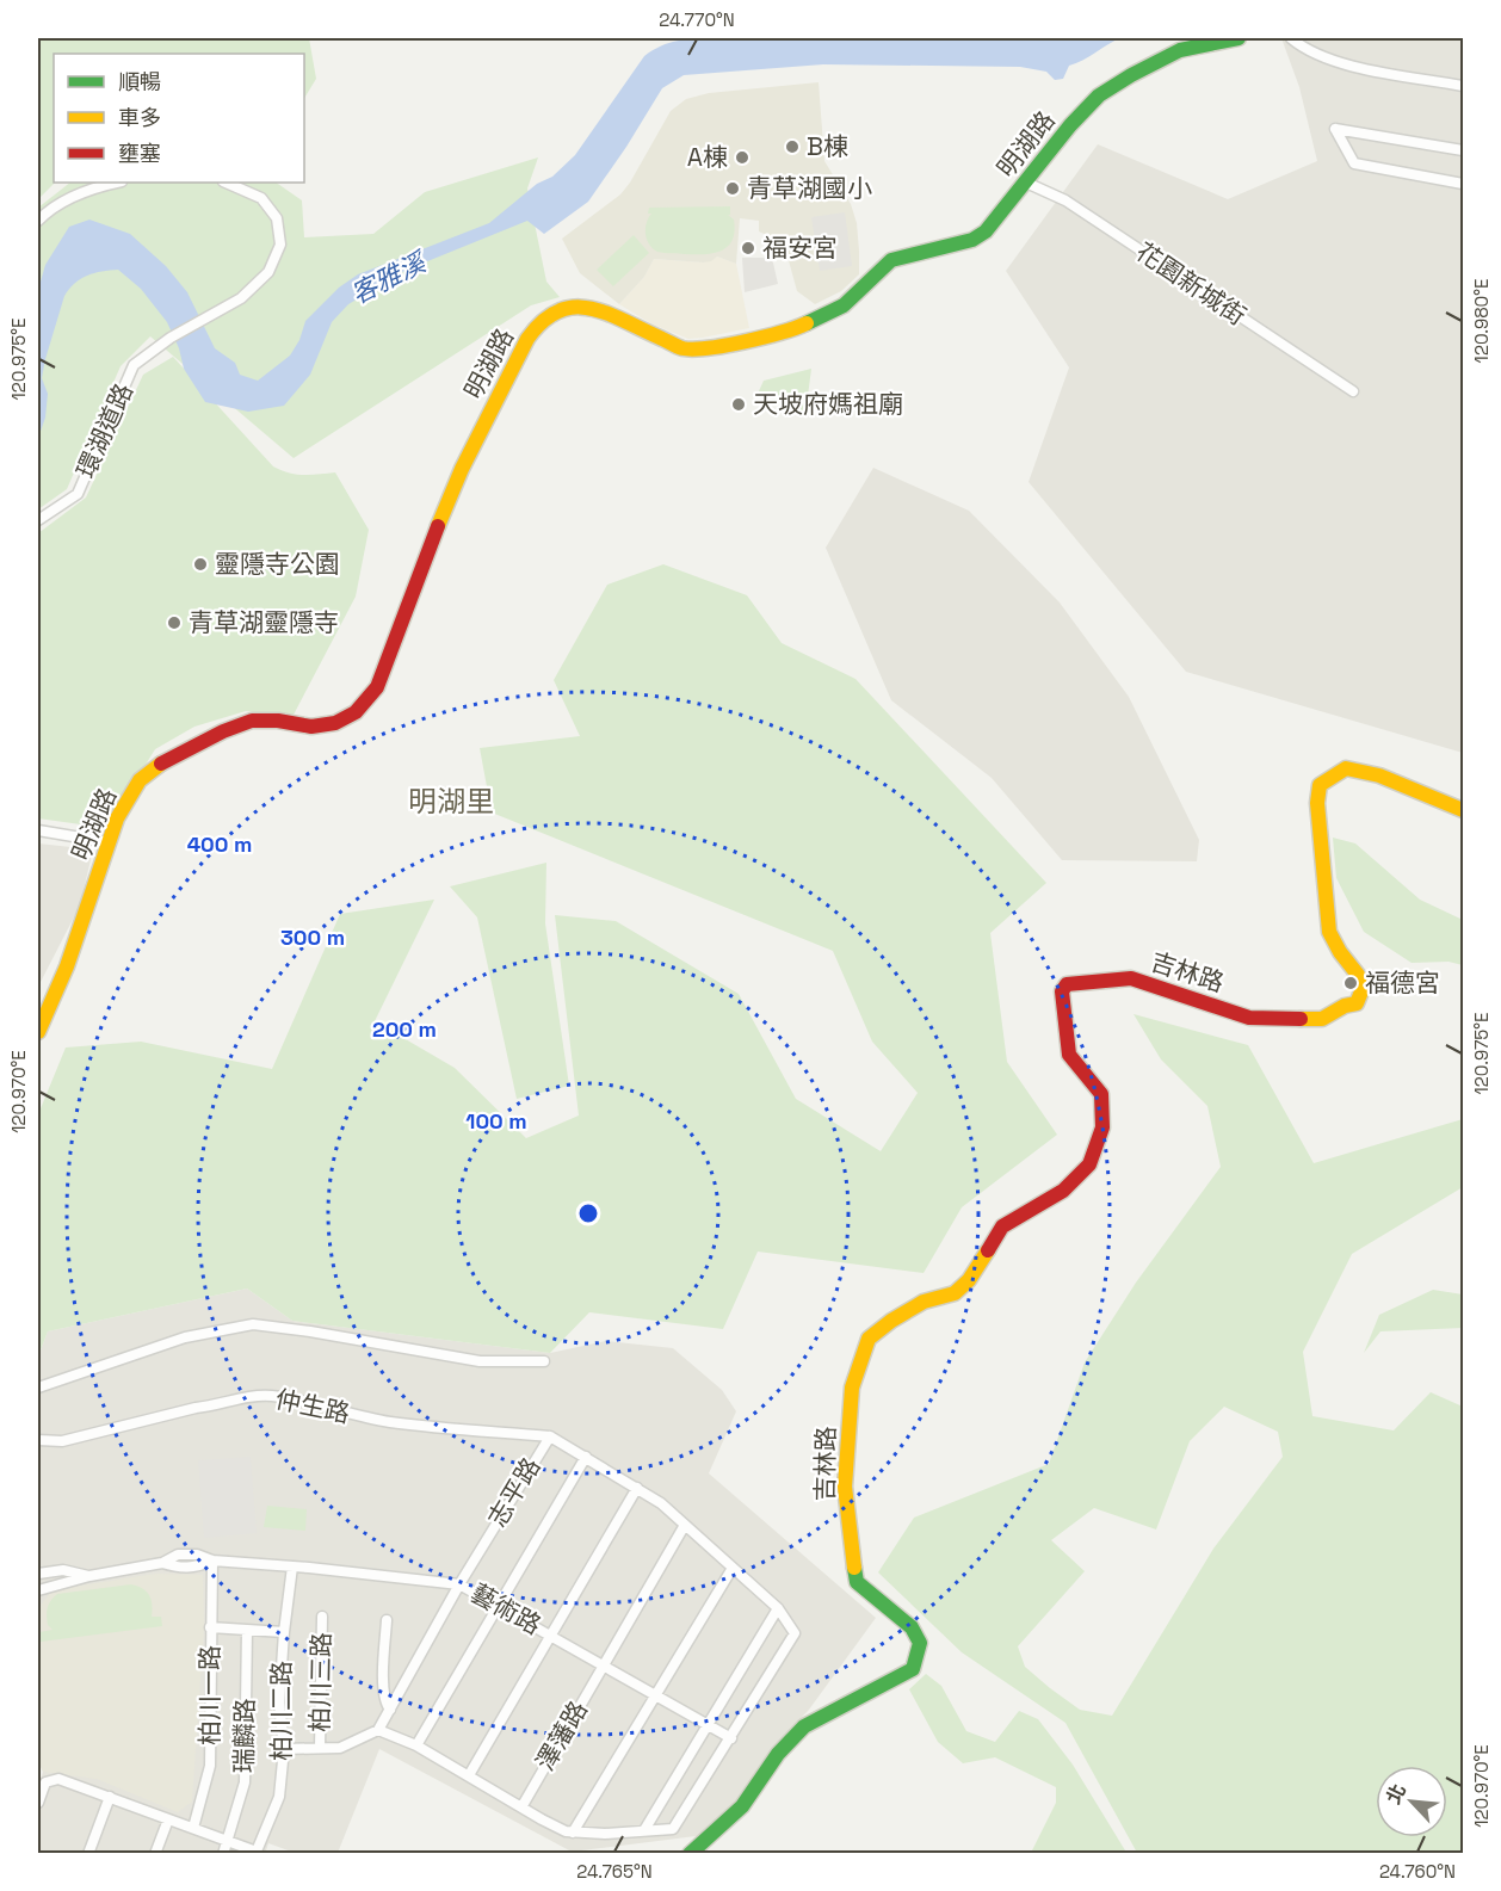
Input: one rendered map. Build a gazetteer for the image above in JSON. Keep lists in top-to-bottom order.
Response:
{
  "streets": {
    "street": [
      "明湖路",
      "花園新城街",
      "環湖道路",
      "吉林路",
      "仲生路",
      "志平路",
      "藝術路",
      "柏川三路",
      "柏川一路",
      "柏川二路",
      "瑞麟路",
      "澤藩路"
    ]
  },
  "crossings": [
    ["明湖路", "花園新城街"],
    ["仲生路", "志平路"],
    ["志平路", "藝術路"],
    ["藝術路", "柏川一路"],
    ["藝術路", "柏川二路"],
    ["藝術路", "澤藩路"],
    ["柏川三路", "柏川二路"]
  ],
  "districts": ["明湖里"],
  "water": ["客雅溪"],
  "places": [
    "B棟",
    "A棟",
    "青草湖國小",
    "福安宮",
    "天坡府媽祖廟",
    "靈隱寺公園",
    "青草湖靈隱寺",
    "福德宮"
  ],
  "legend": ["順暢", "車多", "壅塞"],
  "north": "top left",
  "coordinates": [
    "24.770°N",
    "120.980°E",
    "120.975°E",
    "120.970°E",
    "24.765°N",
    "24.760°N"
  ],
  "rings": [
    "400 m",
    "300 m",
    "200 m",
    "100 m"
  ]
}
